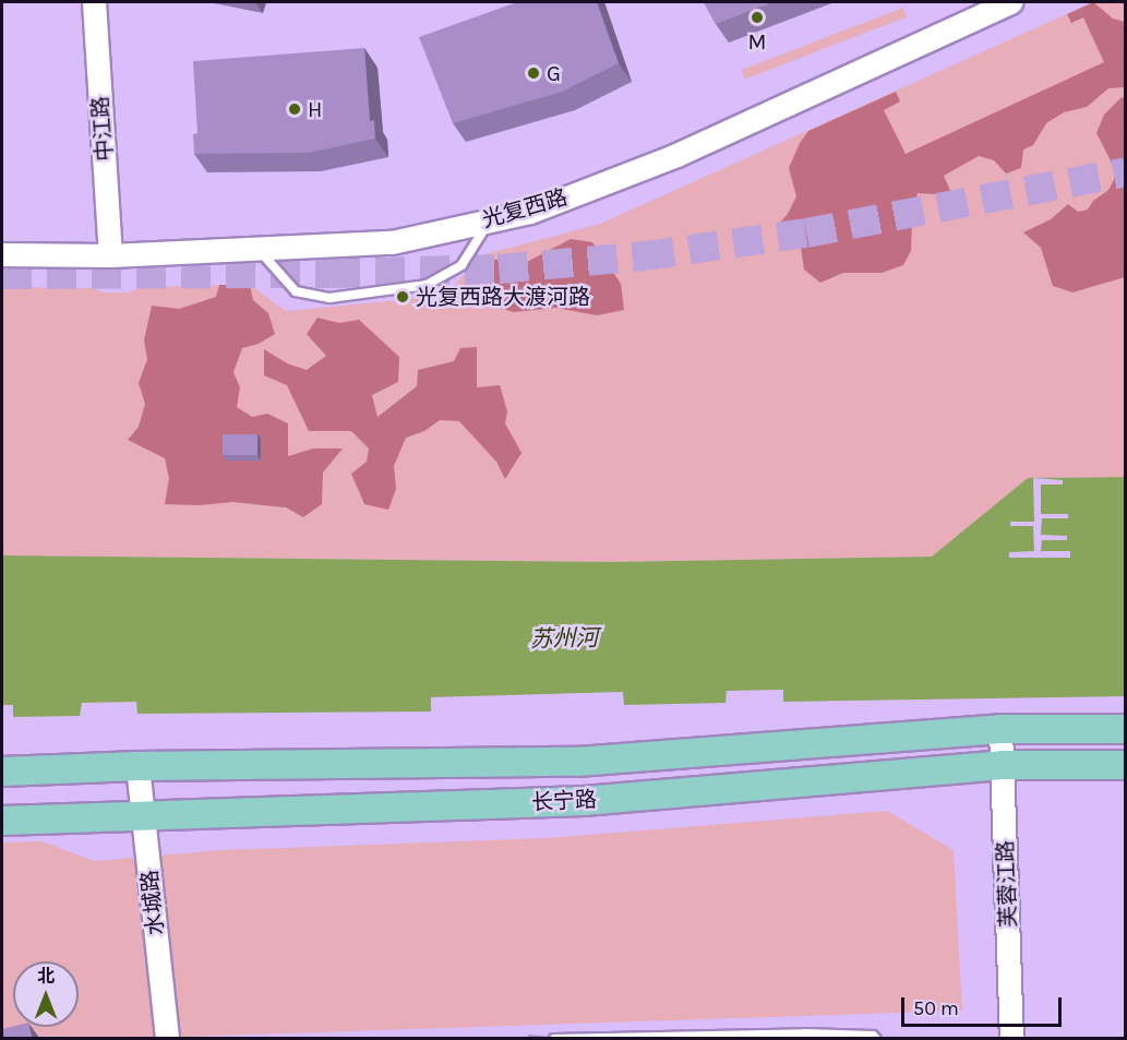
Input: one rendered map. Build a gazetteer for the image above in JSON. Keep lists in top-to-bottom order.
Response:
{
  "streets": {
    "main road": ["长宁路"],
    "street": [
      "中江路",
      "光复西路",
      "芙蓉江路",
      "水城路"
    ]
  },
  "crossings": [
    ["中江路", "光复西路"],
    ["长宁路", "芙蓉江路"],
    ["长宁路", "水城路"]
  ],
  "water": ["苏州河"],
  "places": [
    "M",
    "G",
    "H",
    "光复西路大渡河路"
  ],
  "scale_bar": "50 m",
  "north": "top"
}
